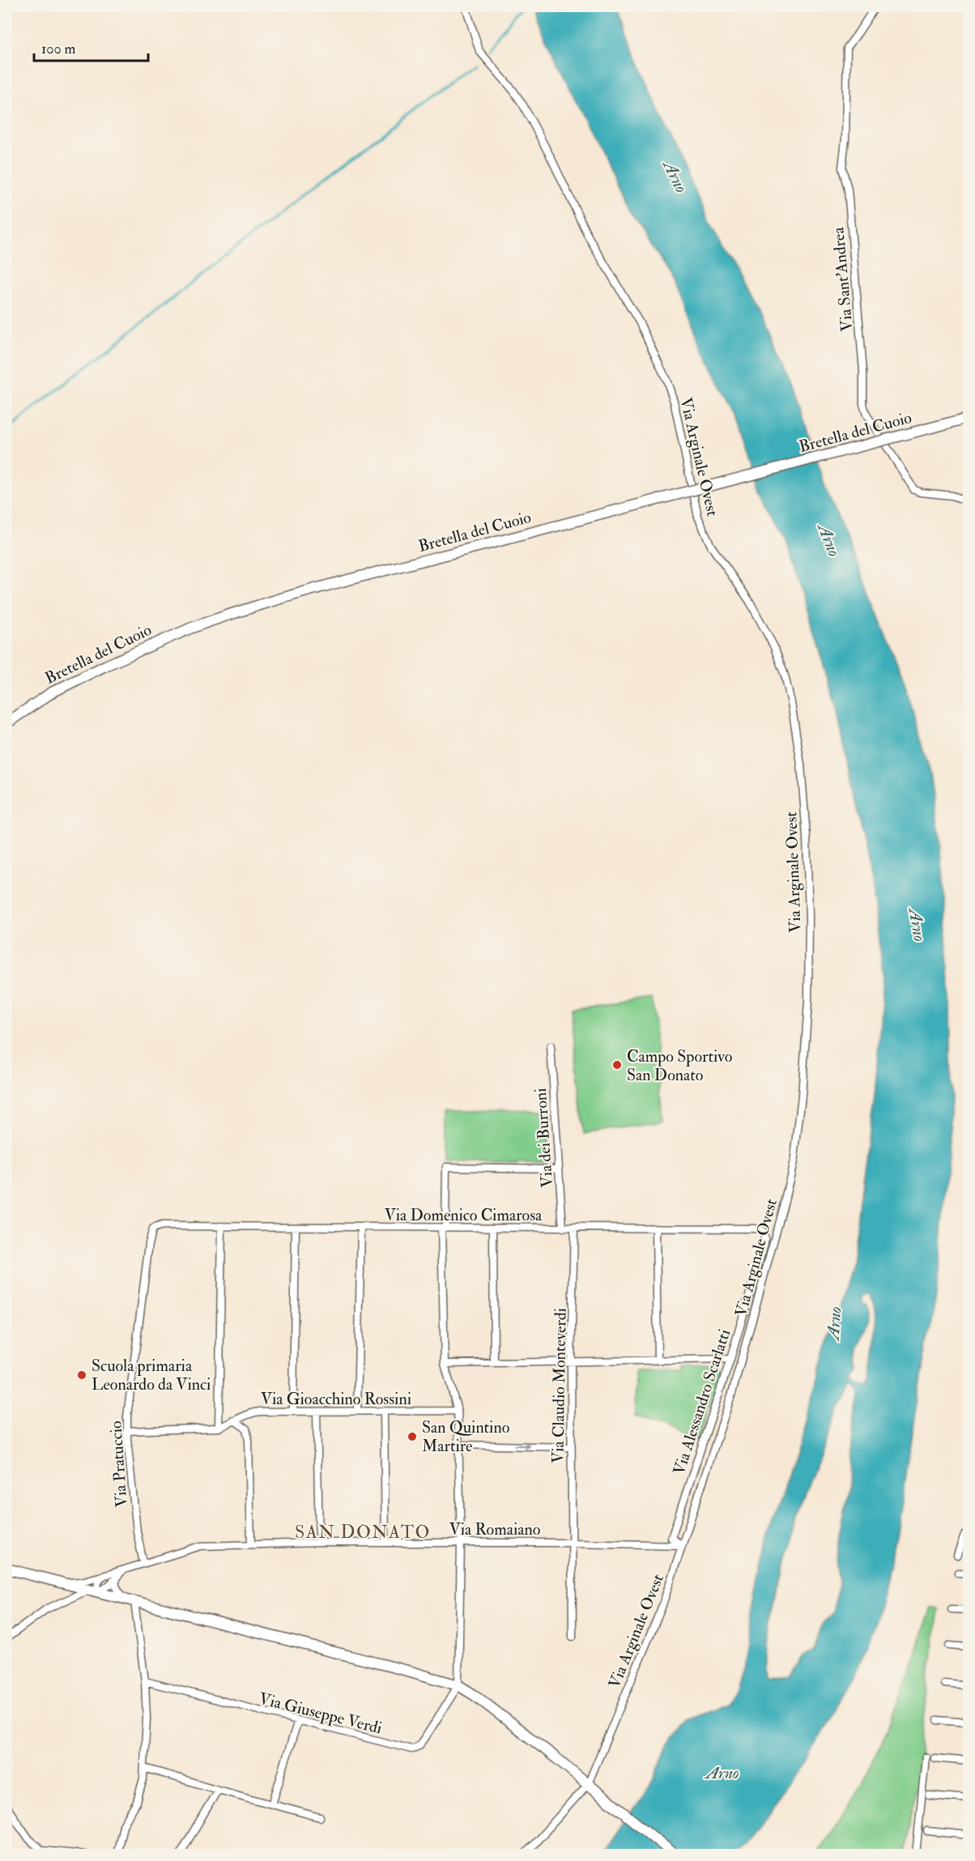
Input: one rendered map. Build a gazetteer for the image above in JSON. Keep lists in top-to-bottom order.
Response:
{
  "streets": {
    "main road": ["Bretella del Cuoio"],
    "street": [
      "Via Sant'Andrea",
      "Via Arginale Ovest",
      "Via dei Burroni",
      "Via Domenico Cimarosa",
      "Via Claudio Monteverdi",
      "Via Gioacchino Rossini",
      "Via Alessandro Scarlatti",
      "Via Pratuccio",
      "Via Romaiano",
      "Via Giuseppe Verdi"
    ]
  },
  "crossings": [
    ["Via Arginale Ovest", "Via Alessandro Scarlatti"],
    ["Via Arginale Ovest", "Via Romaiano"],
    ["Via dei Burroni", "Via Domenico Cimarosa"],
    ["Via Domenico Cimarosa", "Via Claudio Monteverdi"],
    ["Via Domenico Cimarosa", "Via Alessandro Scarlatti"],
    ["Via Domenico Cimarosa", "Via Pratuccio"],
    ["Via Claudio Monteverdi", "Via Romaiano"],
    ["Via Alessandro Scarlatti", "Via Romaiano"],
    ["Via Pratuccio", "Via Romaiano"]
  ],
  "districts": ["SAN DONATO"],
  "water": ["Arno"],
  "places": ["Campo Sportivo San Donato", "Scuola primaria Leonardo da Vinci", "San Quintino Martire"],
  "scale_bar": "100 m"
}
